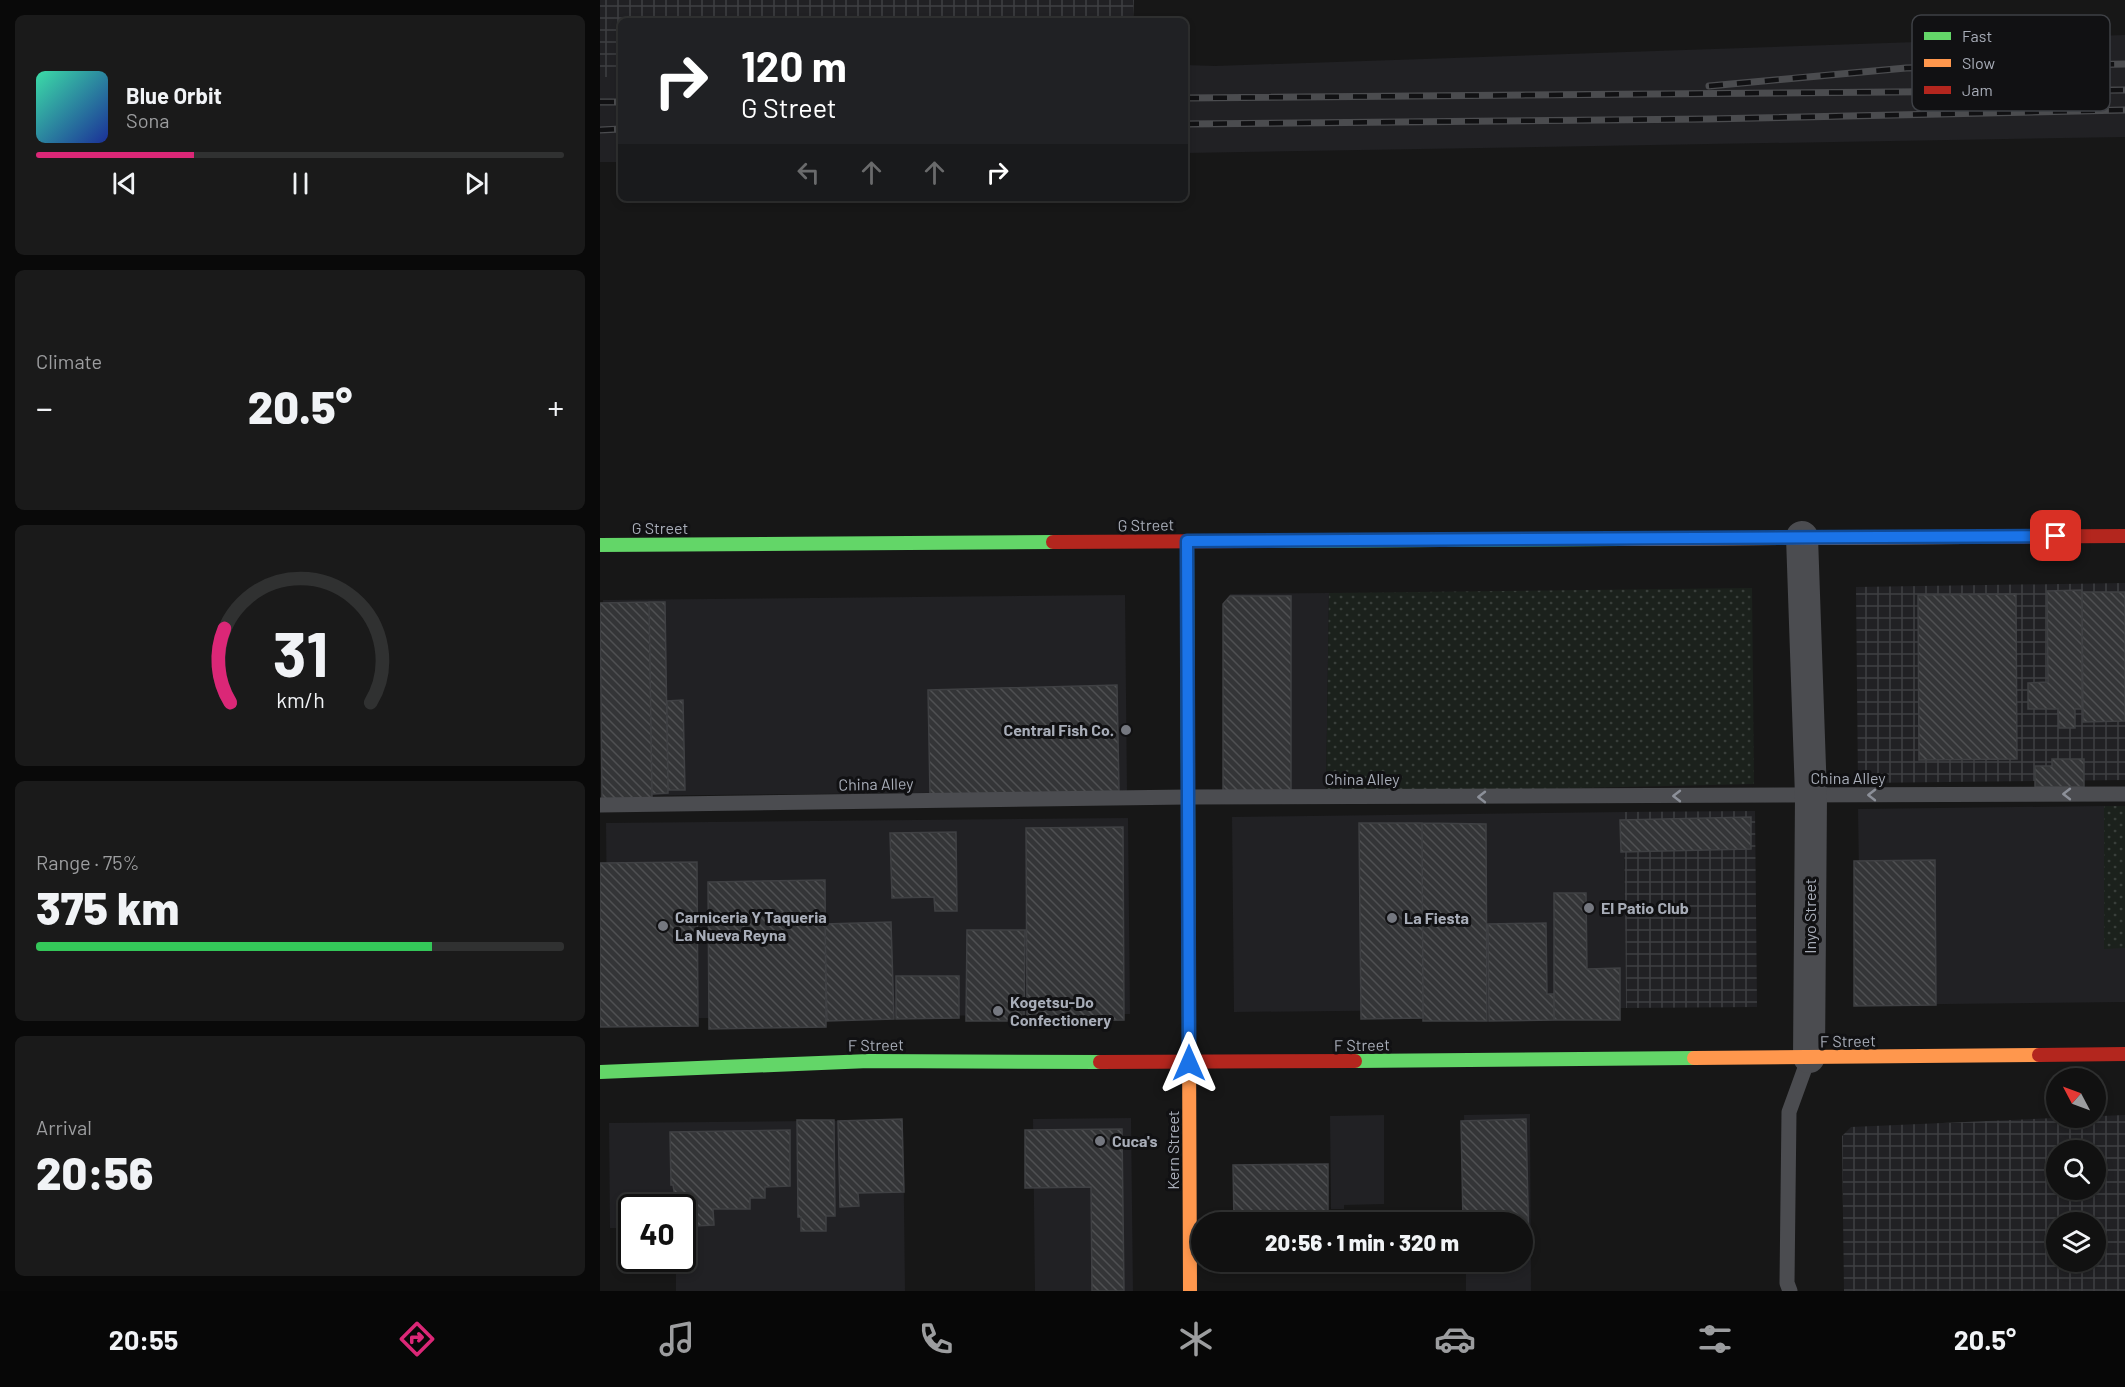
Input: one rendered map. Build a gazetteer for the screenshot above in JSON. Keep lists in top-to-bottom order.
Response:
{
  "streets": {
    "street": [
      "G Street",
      "Inyo Street",
      "F Street",
      "Kern Street"
    ],
    "lane": ["China Alley"]
  },
  "crossings": [
    ["G Street", "Inyo Street"],
    ["G Street", "Kern Street"],
    ["China Alley", "Inyo Street"],
    ["China Alley", "Kern Street"],
    ["Inyo Street", "F Street"],
    ["F Street", "Kern Street"]
  ],
  "one_way": ["China Alley"],
  "places": [
    "Central Fish Co.",
    "El Patio Club",
    "La Fiesta",
    "Carniceria Y Taqueria La Nueva Reyna",
    "Kogetsu-Do Confectionery",
    "Cuca's"
  ],
  "legend": ["Fast", "Slow", "Jam"],
  "north": "top left",
  "page": {
    "turn": ["120 m", "G Street"],
    "song": ["Blue Orbit", "Sona"],
    "tile": [
      "Climate",
      ["Range · 75%", "375 km"],
      ["Arrival", "20:56"]
    ],
    "heat": ["−", "20.5°", "+"],
    "limit": "40",
    "trip": "20:56 · 1 min · 320 m",
    "tabs": ["20:55", "20.5°"],
    "gauge": ["31", "km/h"]
  }
}
